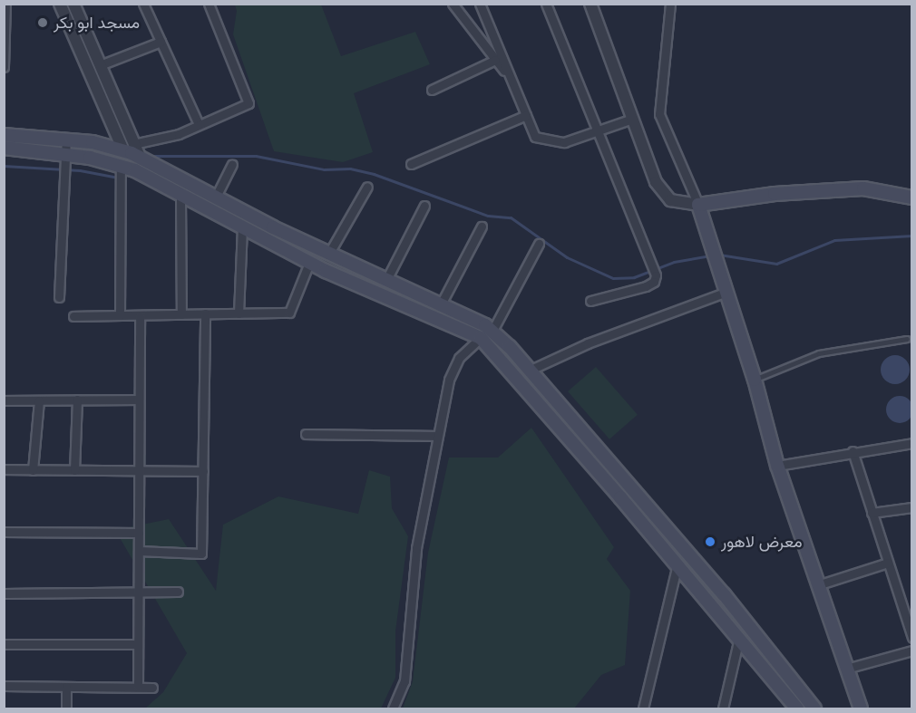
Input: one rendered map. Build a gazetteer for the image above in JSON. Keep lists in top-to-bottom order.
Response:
{
  "places": ["مسجد ابو بكر", "معرض لاهور"]
}
